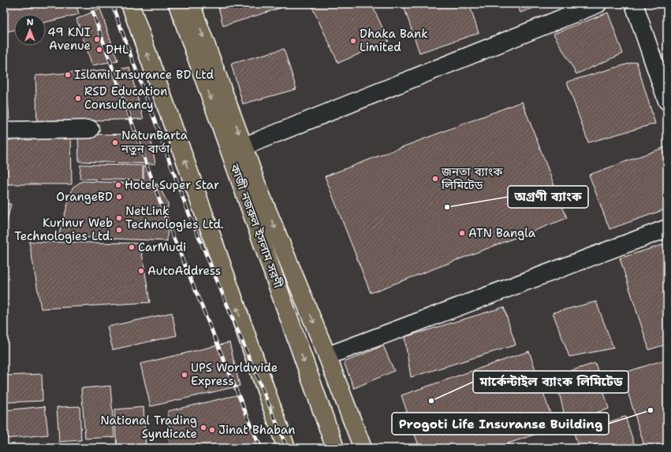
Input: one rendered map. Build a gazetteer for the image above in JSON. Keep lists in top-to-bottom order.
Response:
{
  "streets": {
    "highway": ["কাজী নজরুল ইসলাম সরণী"]
  },
  "places": [
    "49 KNI Avenue",
    "Dhaka Bank Limited",
    "DHL",
    "Islami Insurance BD Ltd",
    "RSD Education Consultancy",
    "NatunBarta নতুন বার্তা",
    "জনতা ব্যাংক লিমিটেড",
    "Hotel Super Star",
    "OrangeBD",
    "অগ্রণী ব্যাংক",
    "NetLink Technologies Ltd.",
    "Kurinur Web Technologies Ltd.",
    "ATN Bangla",
    "CarMudi",
    "AutoAddress",
    "UPS Worldwide Express",
    "মার্কেন্টাইল ব্যাংক লিমিটেড",
    "Progoti Life Insuranse Building",
    "National Trading Syndicate",
    "Jinat Bhaban"
  ],
  "north": "top"
}
